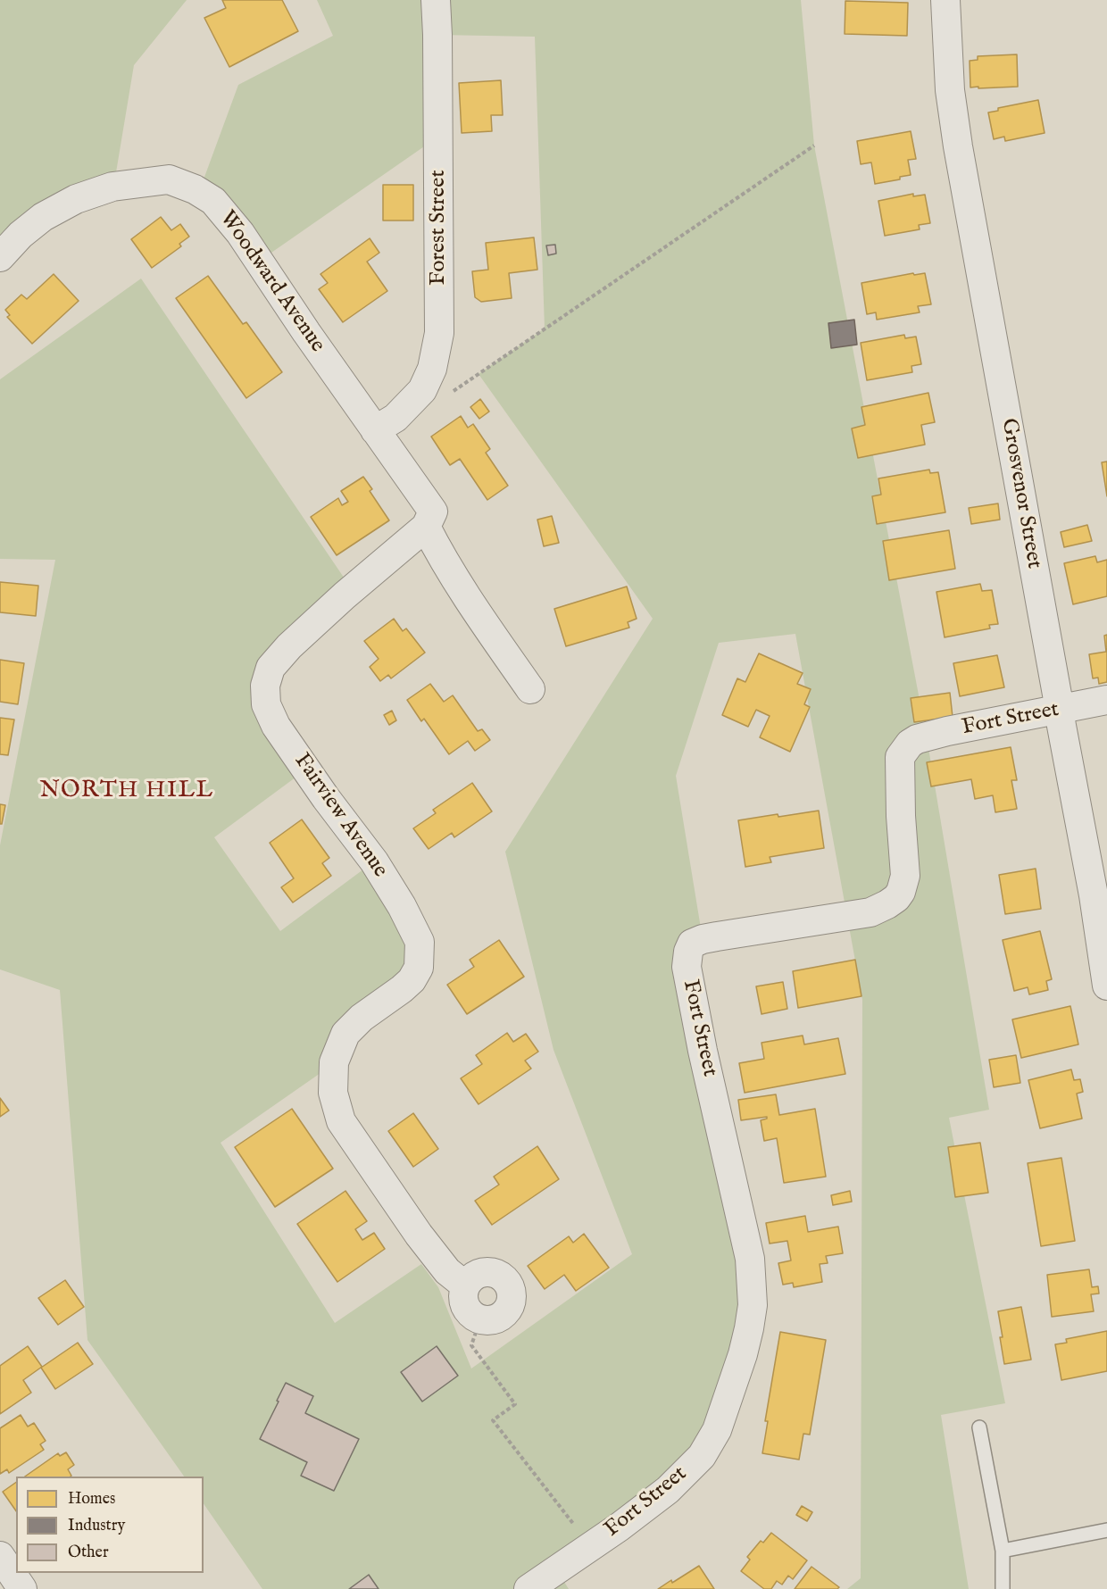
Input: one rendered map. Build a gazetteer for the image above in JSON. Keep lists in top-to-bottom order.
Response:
{
  "streets": {
    "street": [
      "Forest Street",
      "Woodward Avenue",
      "Grosvenor Street",
      "Fort Street",
      "Fairview Avenue"
    ]
  },
  "crossings": [
    ["Forest Street", "Woodward Avenue"],
    ["Woodward Avenue", "Fairview Avenue"],
    ["Grosvenor Street", "Fort Street"]
  ],
  "districts": ["NORTH HILL"],
  "legend": ["Homes", "Industry", "Other"]
}
